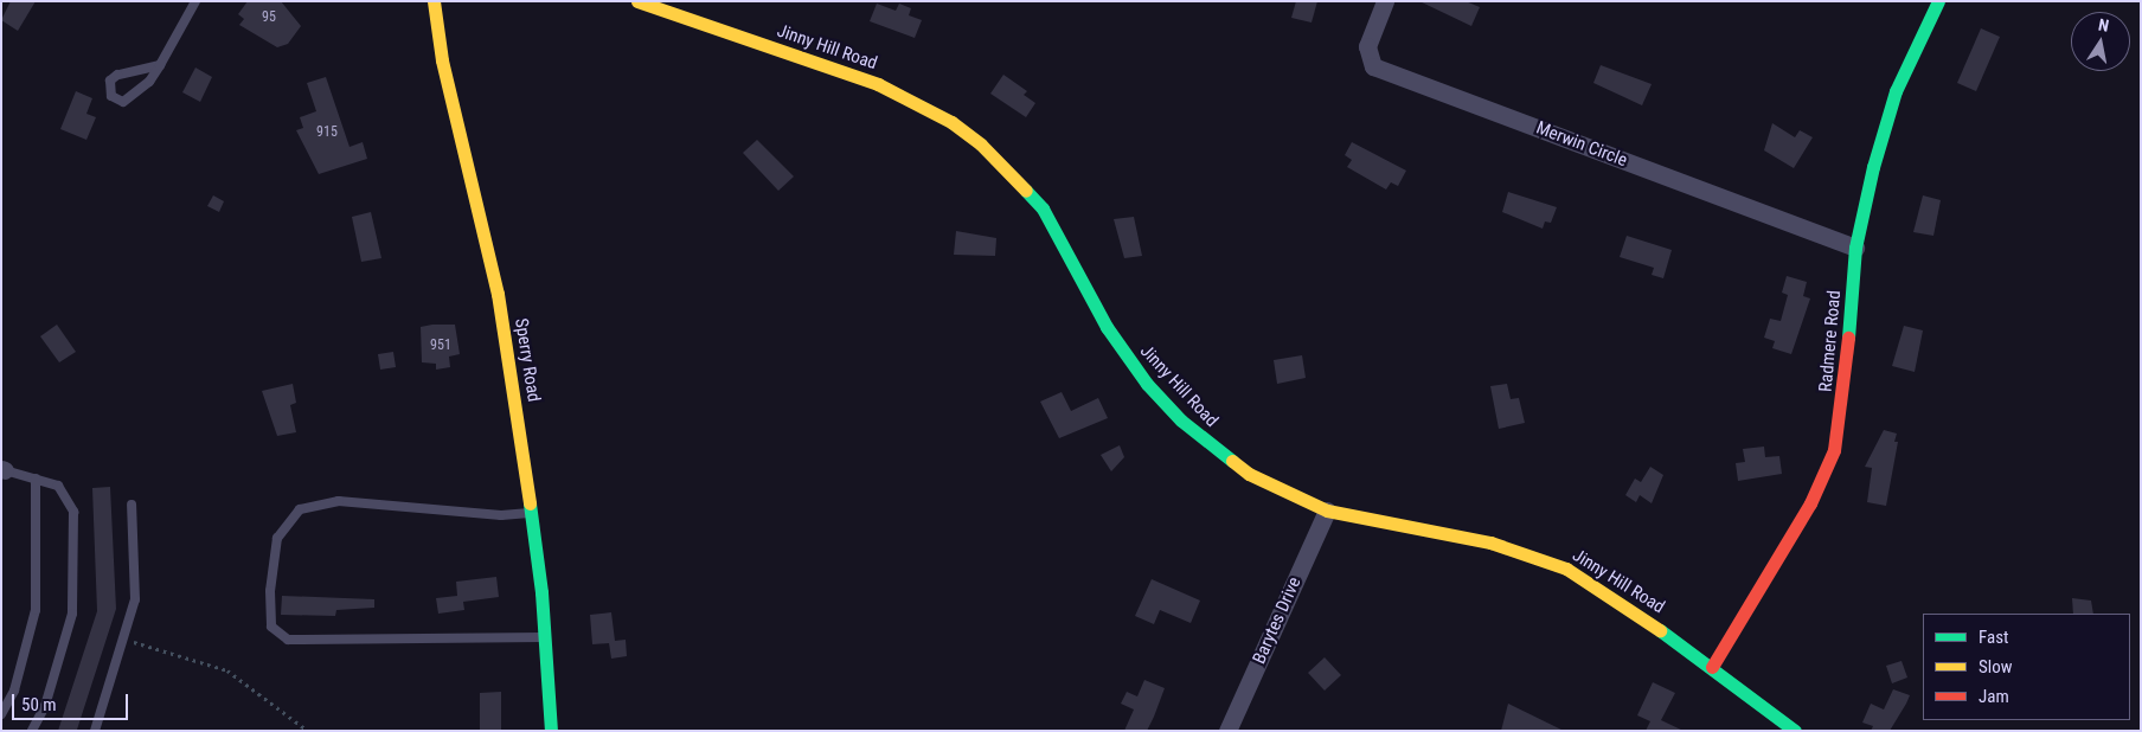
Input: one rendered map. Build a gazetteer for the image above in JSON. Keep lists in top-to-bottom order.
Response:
{
  "streets": {
    "street": [
      "Jinny Hill Road",
      "Merwin Circle",
      "Radmere Road",
      "Sperry Road",
      "Barytes Drive"
    ]
  },
  "crossings": [
    ["Jinny Hill Road", "Radmere Road"],
    ["Jinny Hill Road", "Barytes Drive"],
    ["Merwin Circle", "Radmere Road"]
  ],
  "house_numbers": ["95", "915", "951"],
  "legend": ["Fast", "Slow", "Jam"],
  "scale_bar": "50 m",
  "north": "top"
}
